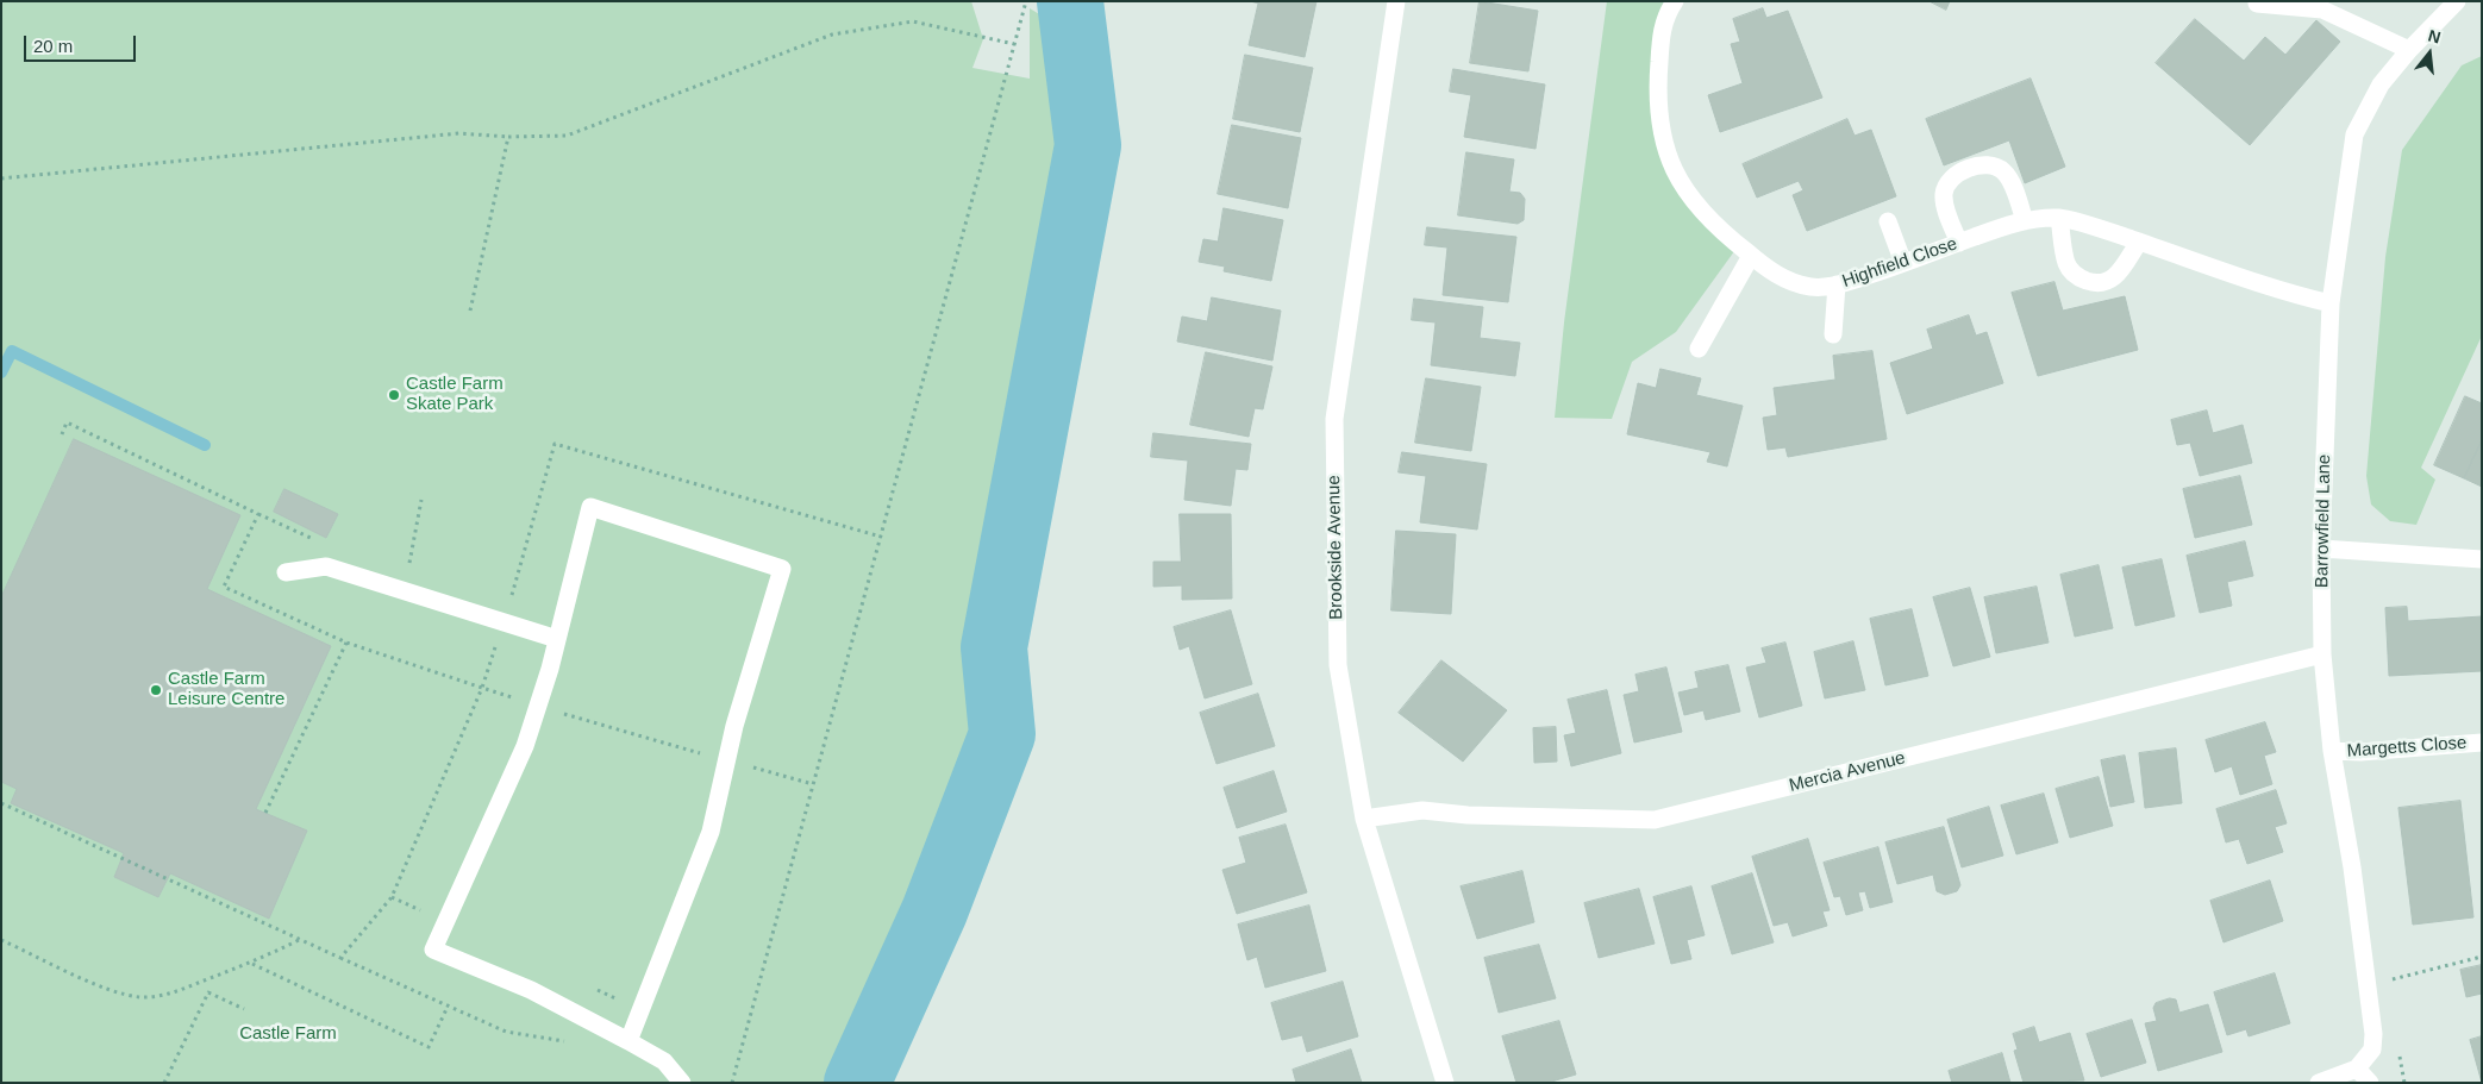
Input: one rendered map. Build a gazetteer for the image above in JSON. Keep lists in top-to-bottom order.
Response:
{
  "streets": {
    "street": [
      "Highfield Close",
      "Barrowfield Lane",
      "Brookside Avenue",
      "Margetts Close",
      "Mercia Avenue"
    ]
  },
  "crossings": [
    ["Highfield Close", "Barrowfield Lane"],
    ["Barrowfield Lane", "Margetts Close"],
    ["Barrowfield Lane", "Mercia Avenue"],
    ["Brookside Avenue", "Mercia Avenue"]
  ],
  "parks": ["Castle Farm"],
  "places": ["Castle Farm Skate Park", "Castle Farm Leisure Centre"],
  "scale_bar": "20 m",
  "north": "top"
}
